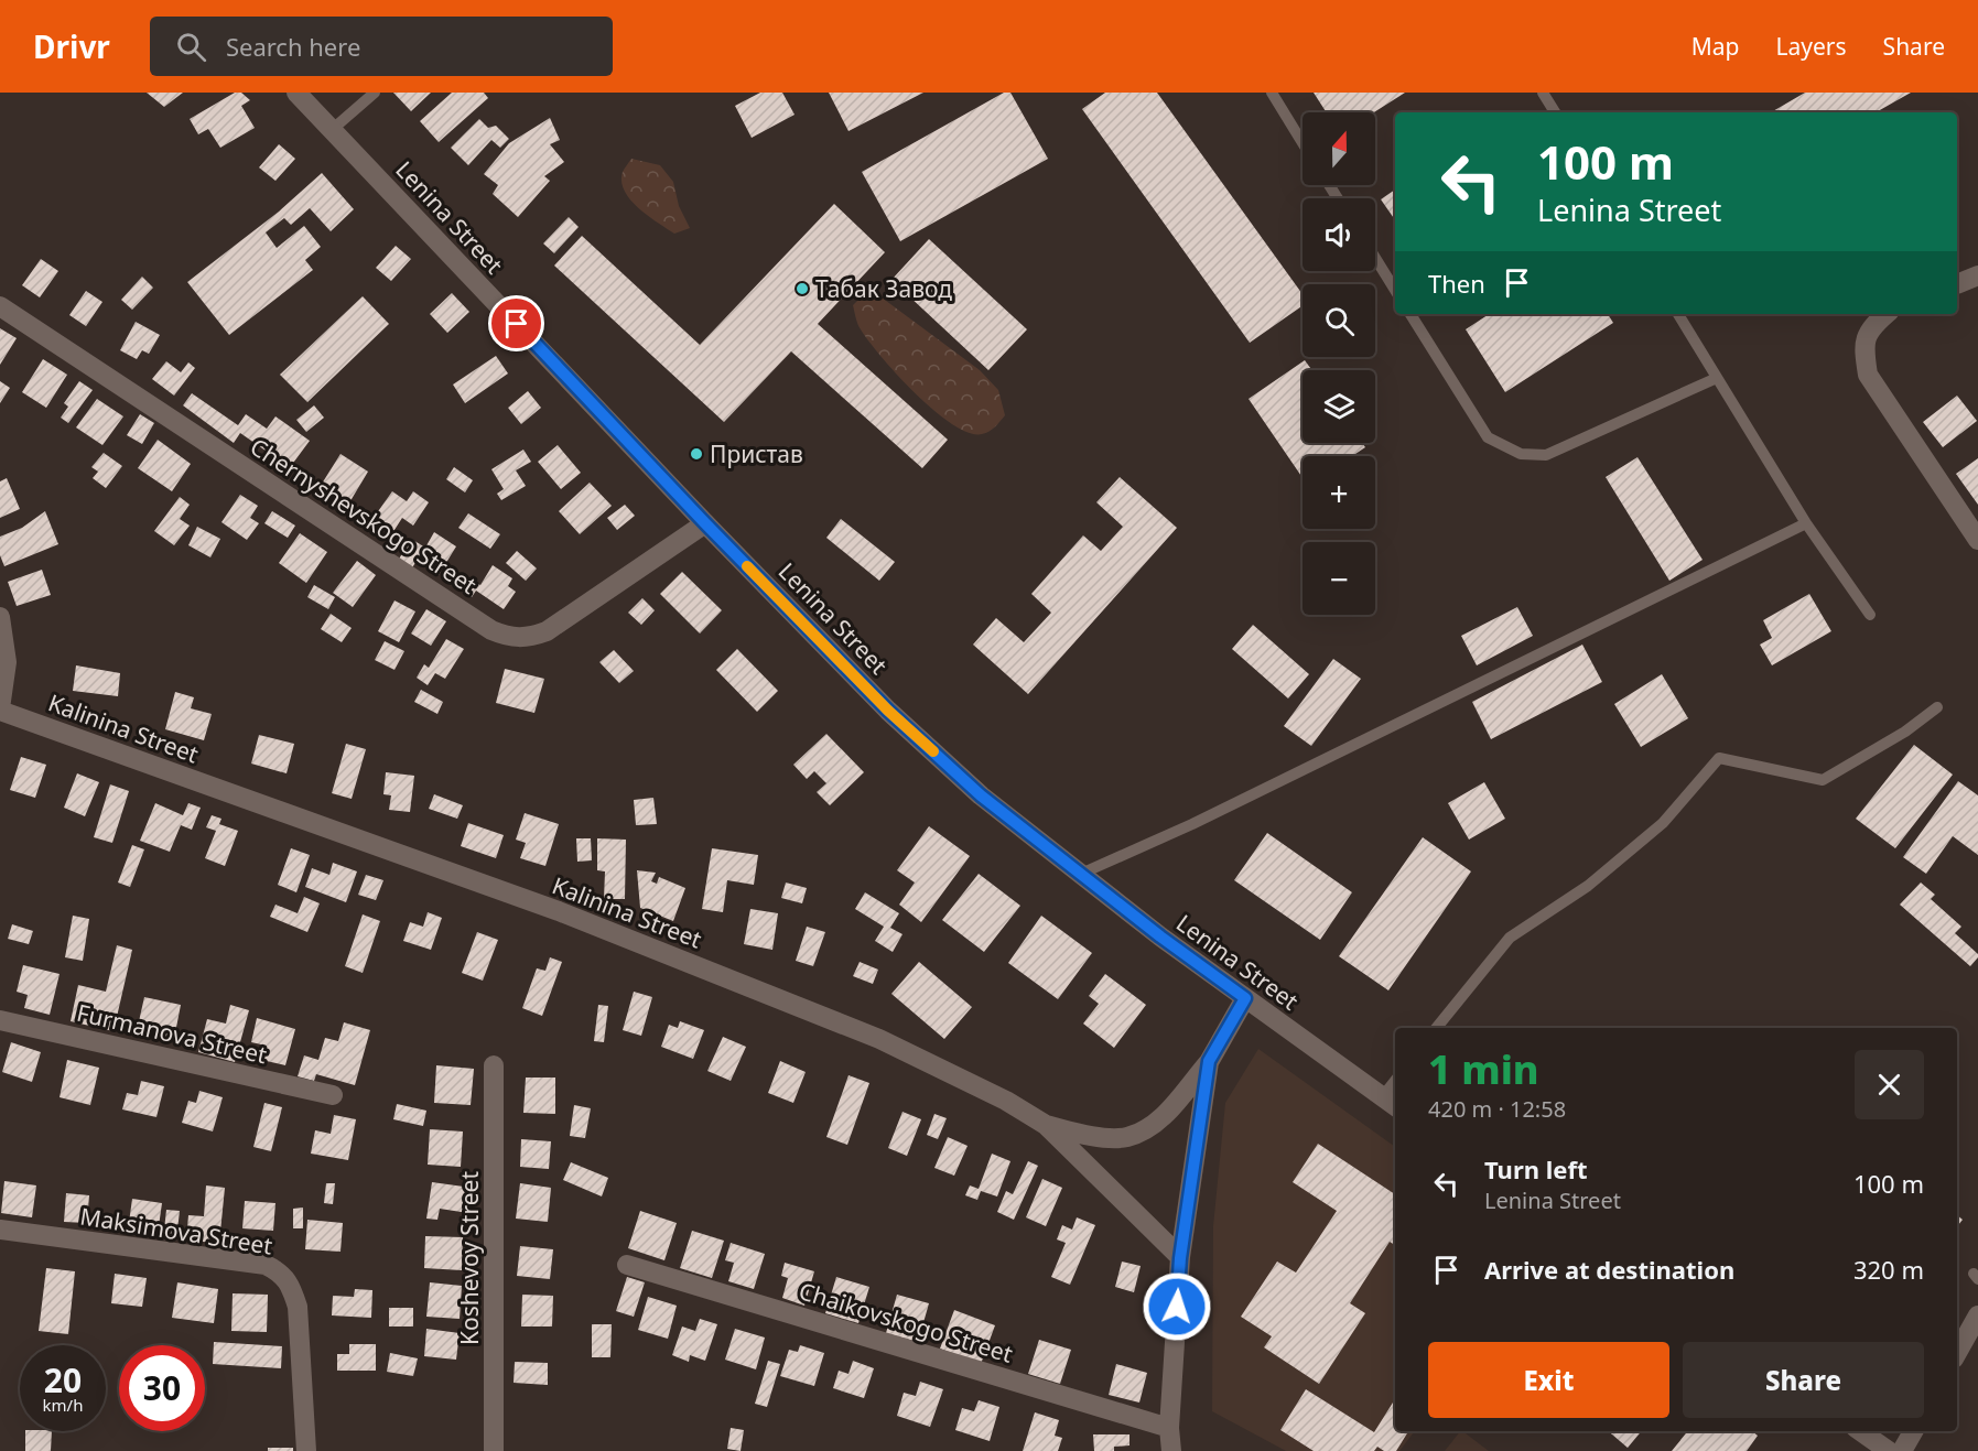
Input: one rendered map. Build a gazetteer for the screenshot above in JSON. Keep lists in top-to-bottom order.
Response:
{
  "streets": {
    "street": [
      "Lenina Street",
      "Chernyshevskogo Street",
      "Kalinina Street",
      "Furmanova Street",
      "Maksimova Street",
      "Koshevoy Street",
      "Chaikovskogo Street"
    ]
  },
  "crossings": [
    ["Lenina Street", "Chernyshevskogo Street"]
  ],
  "places": ["Табак Завод", "Пристав"],
  "north": "top",
  "page": {
    "header": "Drivr",
    "search": "Search here",
    "nav": ["Map", "Layers", "Share"],
    "map_buttons": ["+", "−"],
    "turn": ["100 m", "Lenina Street"],
    "then": "Then",
    "heading": ["1 min", "420 m · 12:58"],
    "list": [
      {
        "name": "Turn left",
        "note": "Lenina Street",
        "value": "100 m"
      },
      {
        "name": "Arrive at destination",
        "value": "320 m"
      }
    ],
    "buttons": ["Exit", "Share"],
    "speed": "20 km/h",
    "limit": "30"
  }
}
